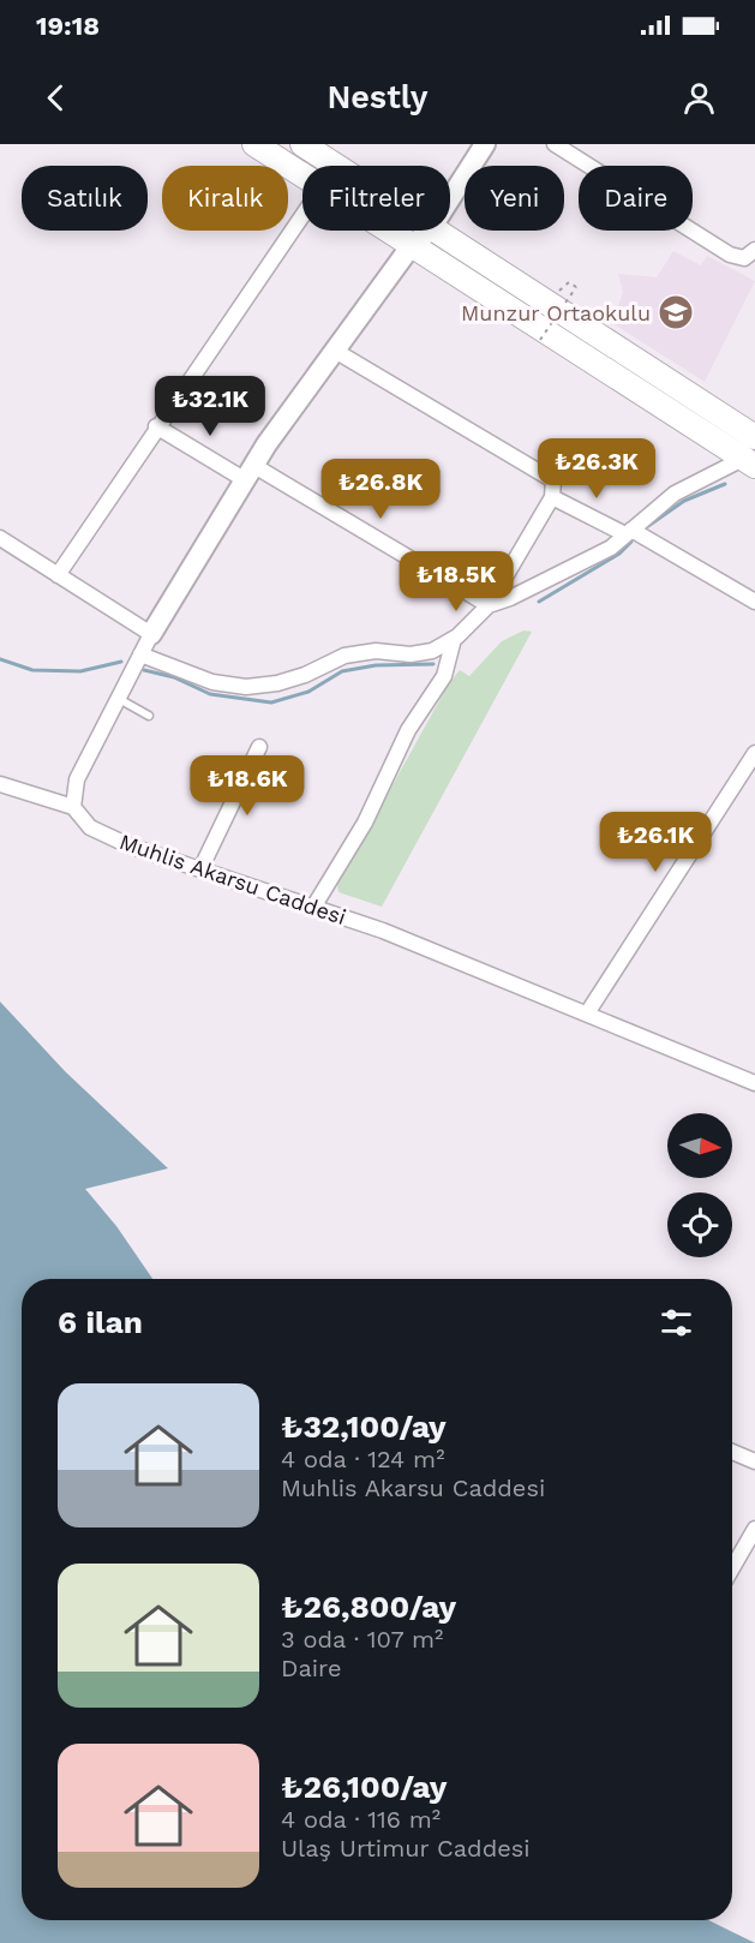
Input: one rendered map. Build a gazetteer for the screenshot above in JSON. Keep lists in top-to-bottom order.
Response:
{
  "streets": {
    "street": ["Muhlis Akarsu Caddesi"]
  },
  "places": {
    "school or university": ["Munzur Ortaokulu"]
  },
  "north": "right",
  "page": {
    "status": "19:18",
    "header": "Nestly",
    "chip": [
      "Satılık",
      "Kiralık",
      "Filtreler",
      "Yeni",
      "Daire"
    ],
    "price": [
      "₺32.1K",
      "₺26.3K",
      "₺26.8K",
      "₺18.5K",
      "₺18.6K",
      "₺26.1K"
    ],
    "heading": "6 ilan",
    "list": [
      {
        "name": "₺32,100/ay",
        "note": "4 oda · 124 m² · Muhlis Akarsu Caddesi"
      },
      {
        "name": "₺26,800/ay",
        "note": "3 oda · 107 m² · Daire"
      },
      {
        "name": "₺26,100/ay",
        "note": "4 oda · 116 m² · Ulaş Urtimur Caddesi"
      }
    ]
  }
}
